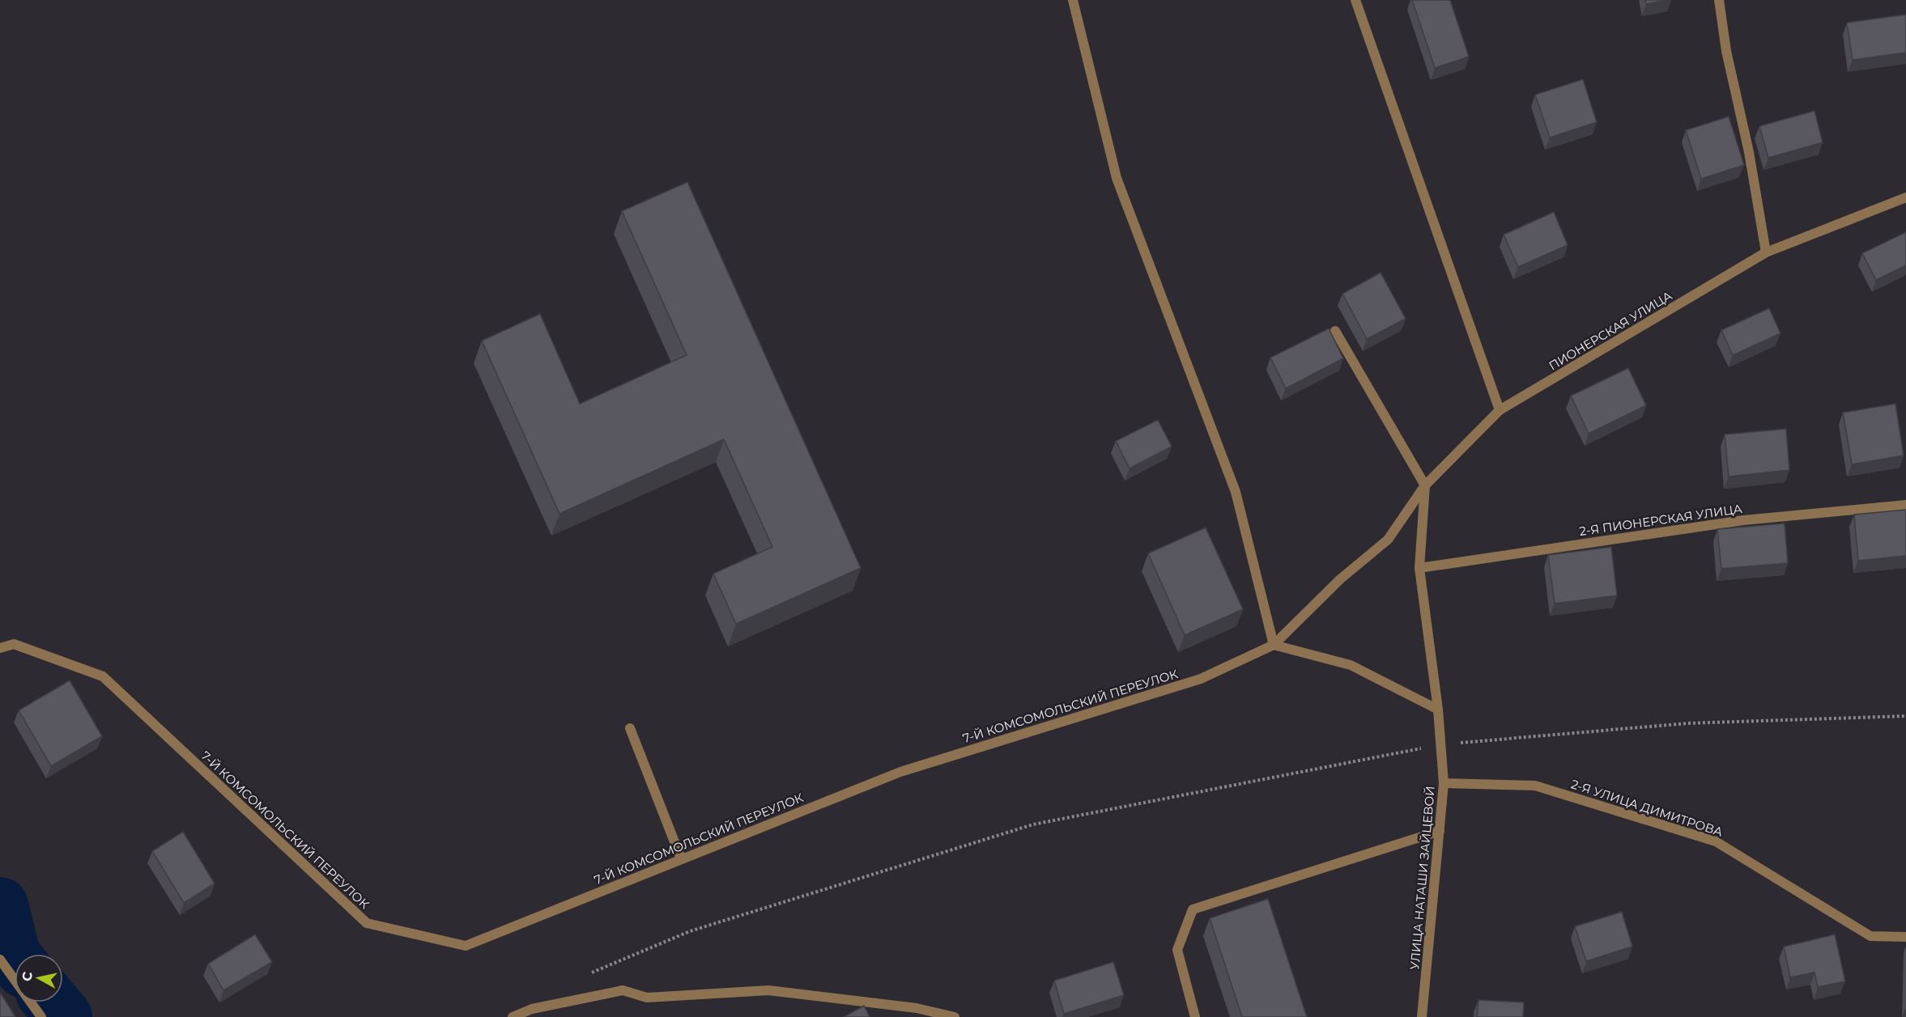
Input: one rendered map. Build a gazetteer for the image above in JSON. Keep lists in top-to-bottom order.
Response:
{
  "streets": {
    "street": [
      "ПИОНЕРСКАЯ УЛИЦА",
      "2-Я ПИОНЕРСКАЯ УЛИЦА",
      "7-Й КОМСОМОЛЬСКИЙ ПЕРЕУЛОК",
      "2-Я УЛИЦА ДИМИТРОВА",
      "УЛИЦА НАТАШИ ЗАЙЦЕВОЙ"
    ]
  },
  "crossings": [
    ["ПИОНЕРСКАЯ УЛИЦА", "7-Й КОМСОМОЛЬСКИЙ ПЕРЕУЛОК"],
    ["2-Я ПИОНЕРСКАЯ УЛИЦА", "УЛИЦА НАТАШИ ЗАЙЦЕВОЙ"],
    ["2-Я УЛИЦА ДИМИТРОВА", "УЛИЦА НАТАШИ ЗАЙЦЕВОЙ"]
  ],
  "north": "left"
}
